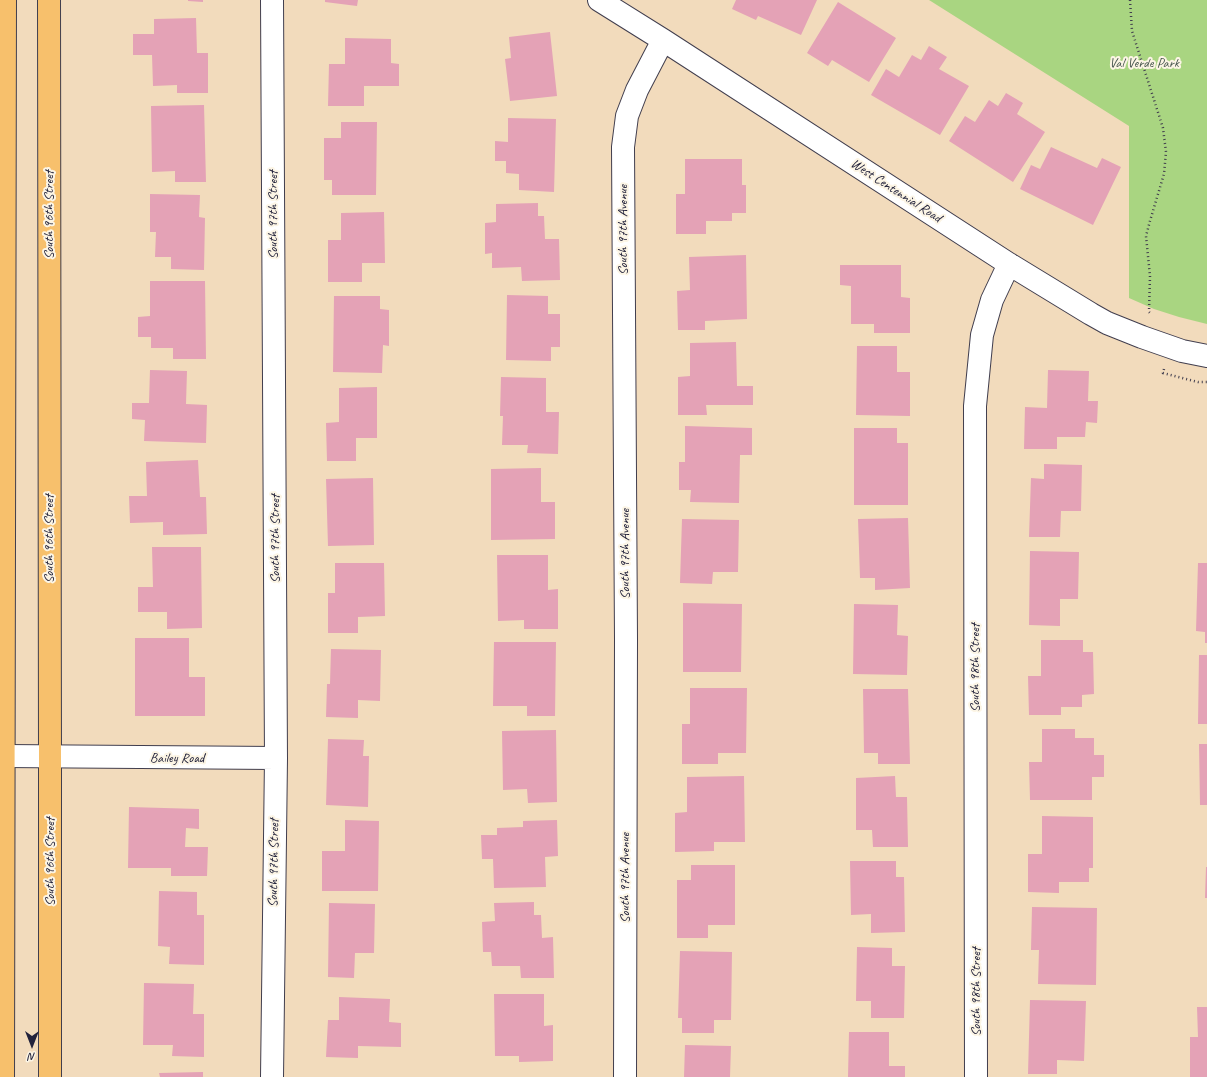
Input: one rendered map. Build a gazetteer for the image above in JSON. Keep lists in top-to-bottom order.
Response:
{
  "streets": {
    "main road": ["South 96th Street"],
    "street": [
      "West Centennial Road",
      "South 97th Street",
      "South 97th Avenue",
      "South 98th Street",
      "Bailey Road"
    ]
  },
  "crossings": [
    ["West Centennial Road", "South 97th Avenue"],
    ["West Centennial Road", "South 98th Street"],
    ["South 96th Street", "Bailey Road"],
    ["South 97th Street", "Bailey Road"]
  ],
  "parks": ["Val Verde Park"],
  "north": "bottom"
}
